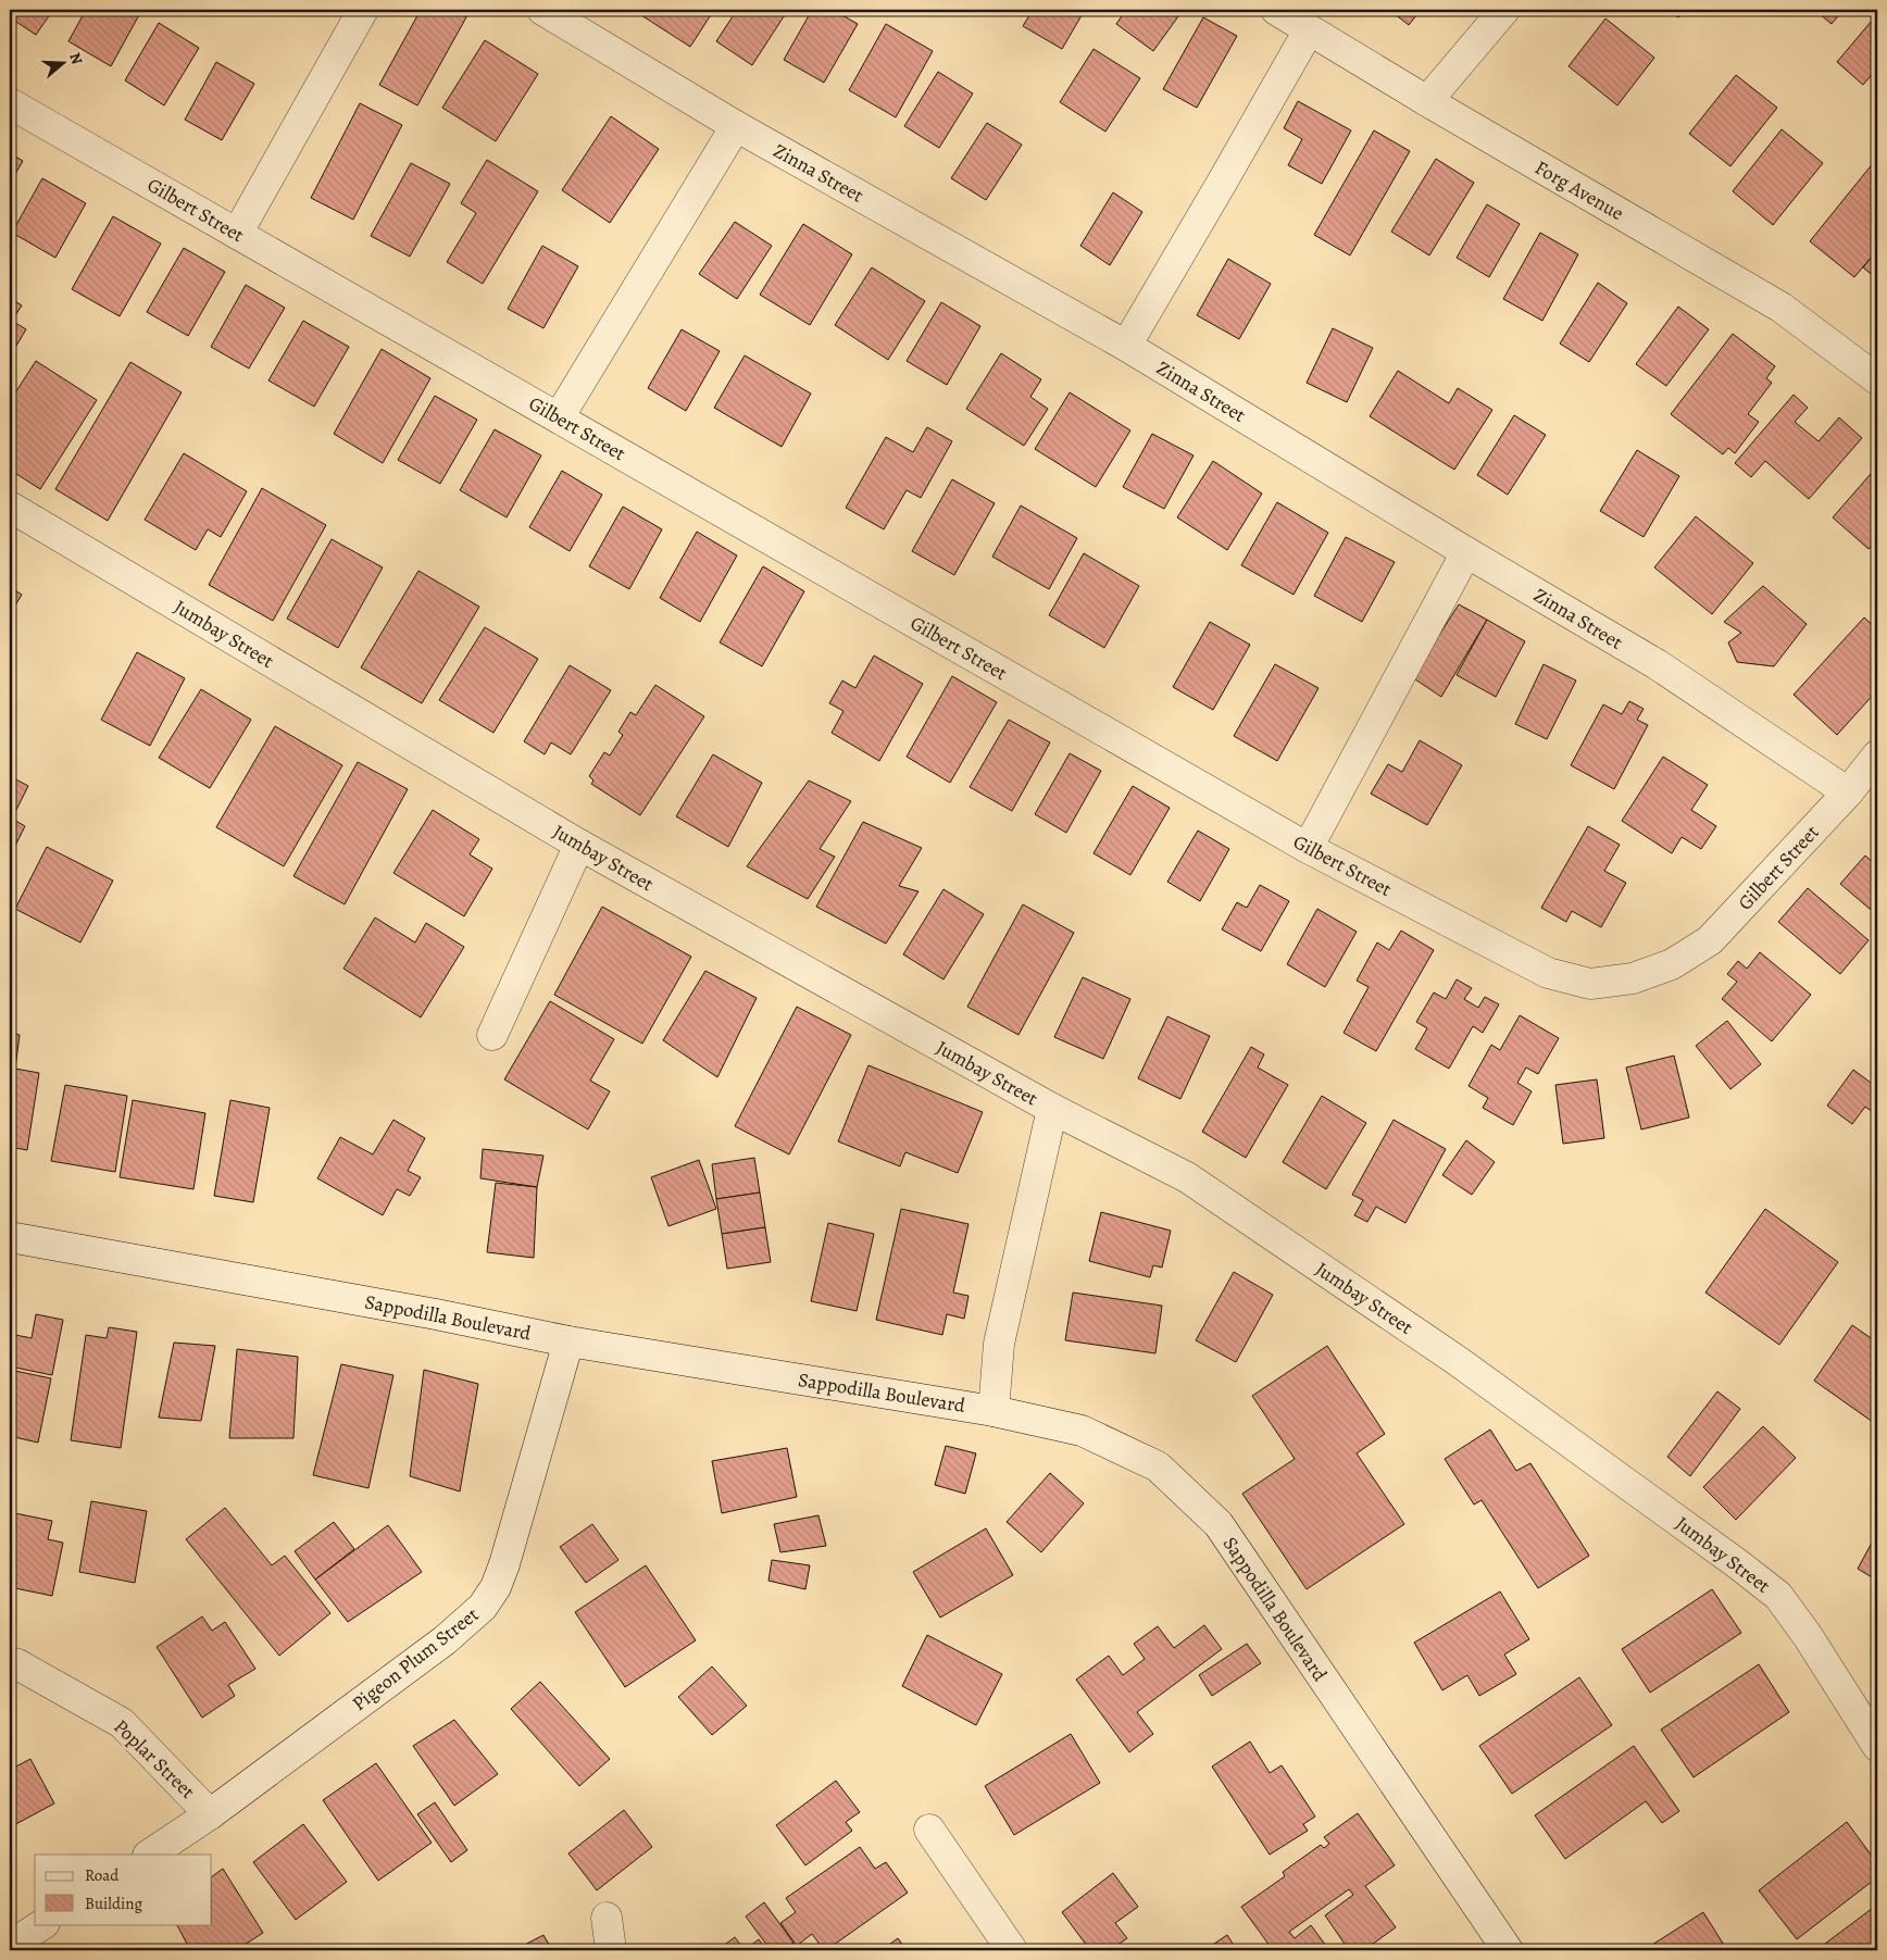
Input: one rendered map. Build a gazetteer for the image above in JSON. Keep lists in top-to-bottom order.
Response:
{
  "streets": {
    "street": [
      "Zinna Street",
      "Forg Avenue",
      "Gilbert Street",
      "Jumbay Street",
      "Sappodilla Boulevard",
      "Pigeon Plum Street",
      "Poplar Street"
    ]
  },
  "crossings": [
    ["Zinna Street", "Gilbert Street"],
    ["Sappodilla Boulevard", "Pigeon Plum Street"],
    ["Pigeon Plum Street", "Poplar Street"]
  ],
  "legend": ["Road", "Building"],
  "north": "right"
}
